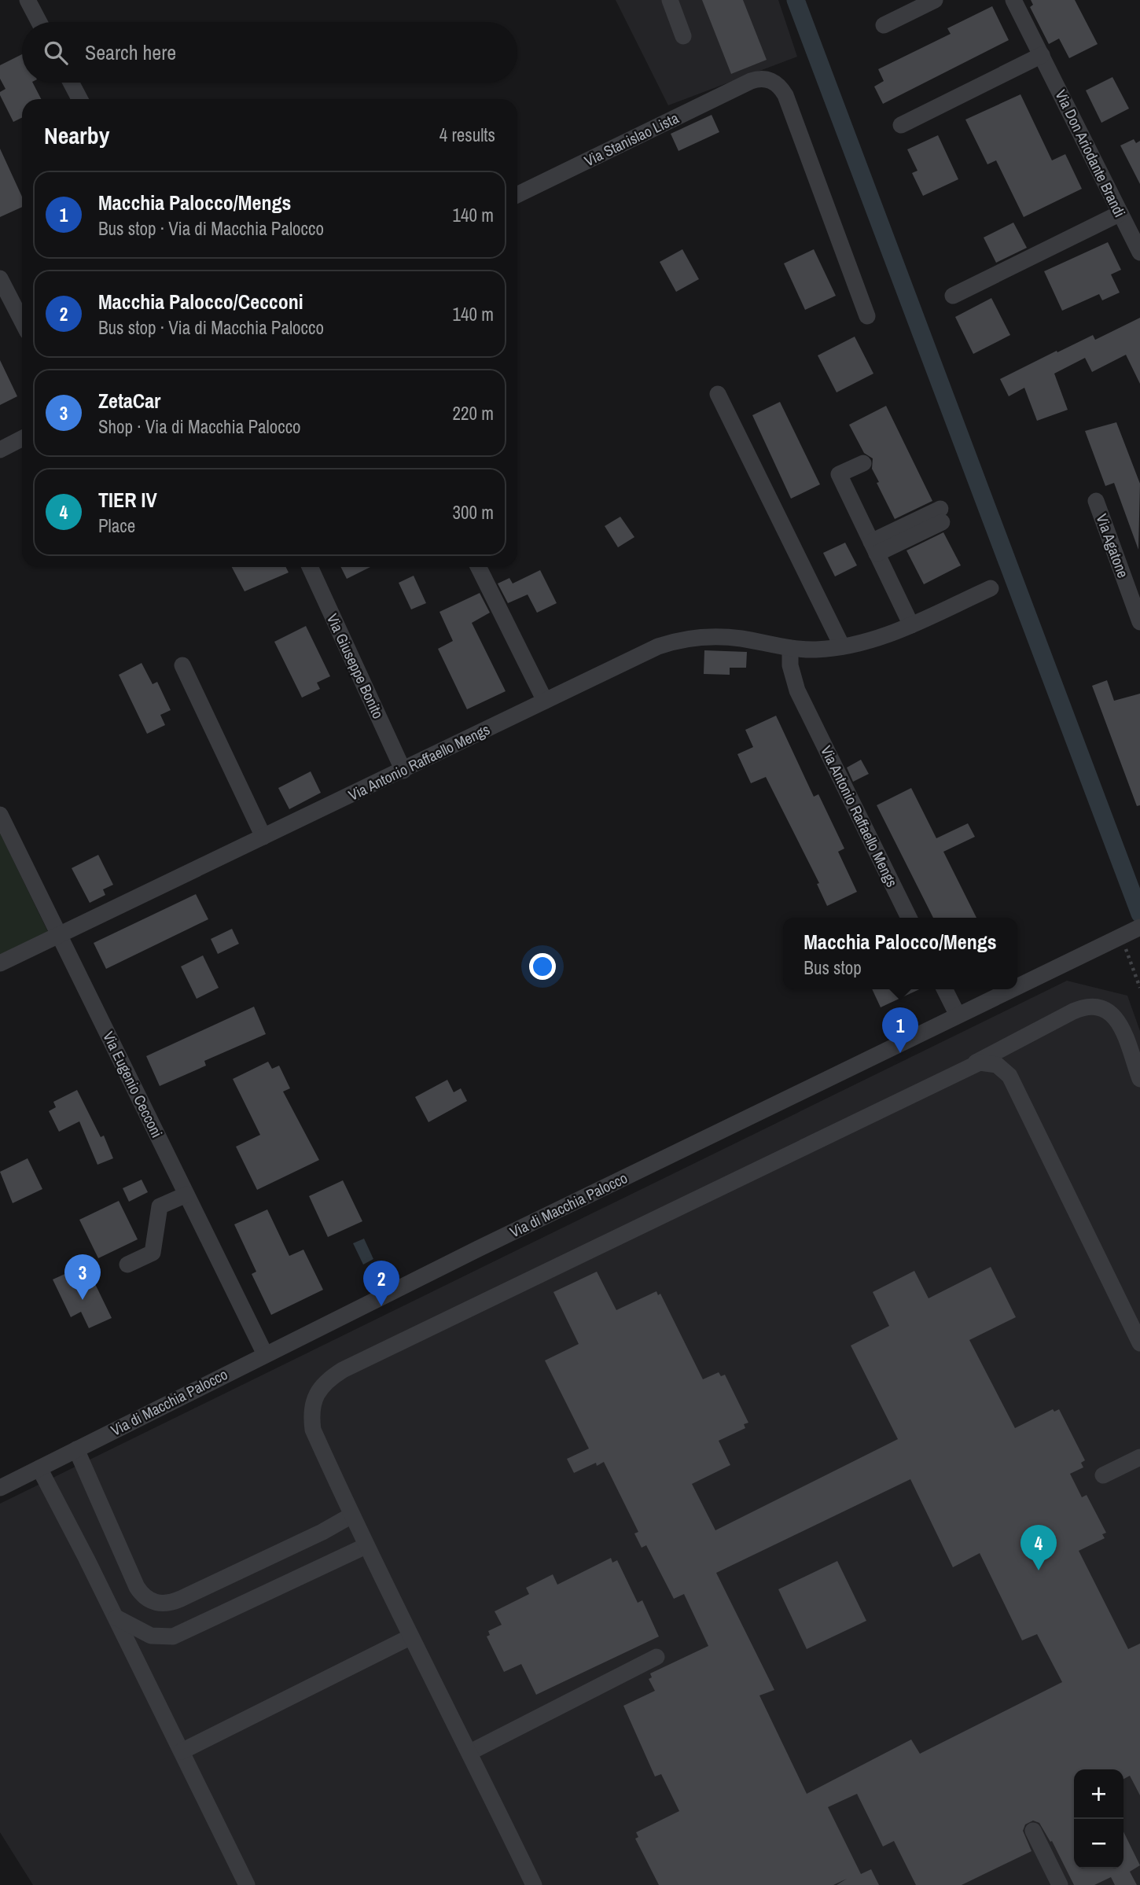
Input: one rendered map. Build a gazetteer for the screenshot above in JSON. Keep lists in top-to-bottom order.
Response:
{
  "streets": {
    "street": [
      "Via Stanislao Lista",
      "Via Don Ariodante Brandi",
      "Via Agatone",
      "Via Giuseppe Bonito",
      "Via Antonio Raffaello Mengs",
      "Via Eugenio Cecconi",
      "Via di Macchia Palocco"
    ]
  },
  "crossings": [
    ["Via Giuseppe Bonito", "Via Antonio Raffaello Mengs"],
    ["Via Antonio Raffaello Mengs", "Via Eugenio Cecconi"],
    ["Via Eugenio Cecconi", "Via di Macchia Palocco"]
  ],
  "page": {
    "search": "Search here",
    "heading": ["Nearby", "4 results"],
    "list": [
      {
        "mark": "1",
        "name": "Macchia Palocco/Mengs",
        "note": "Bus stop · Via di Macchia Palocco",
        "value": "140 m"
      },
      {
        "mark": "2",
        "name": "Macchia Palocco/Cecconi",
        "note": "Bus stop · Via di Macchia Palocco",
        "value": "140 m"
      },
      {
        "mark": "3",
        "name": "ZetaCar",
        "note": "Shop · Via di Macchia Palocco",
        "value": "220 m"
      },
      {
        "mark": "4",
        "name": "TIER IV",
        "note": "Place",
        "value": "300 m"
      }
    ],
    "popup": ["Macchia Palocco/Mengs", "Bus stop"],
    "pins": [
      "1",
      "3",
      "2",
      "4"
    ],
    "map_buttons": ["+", "−"]
  }
}
